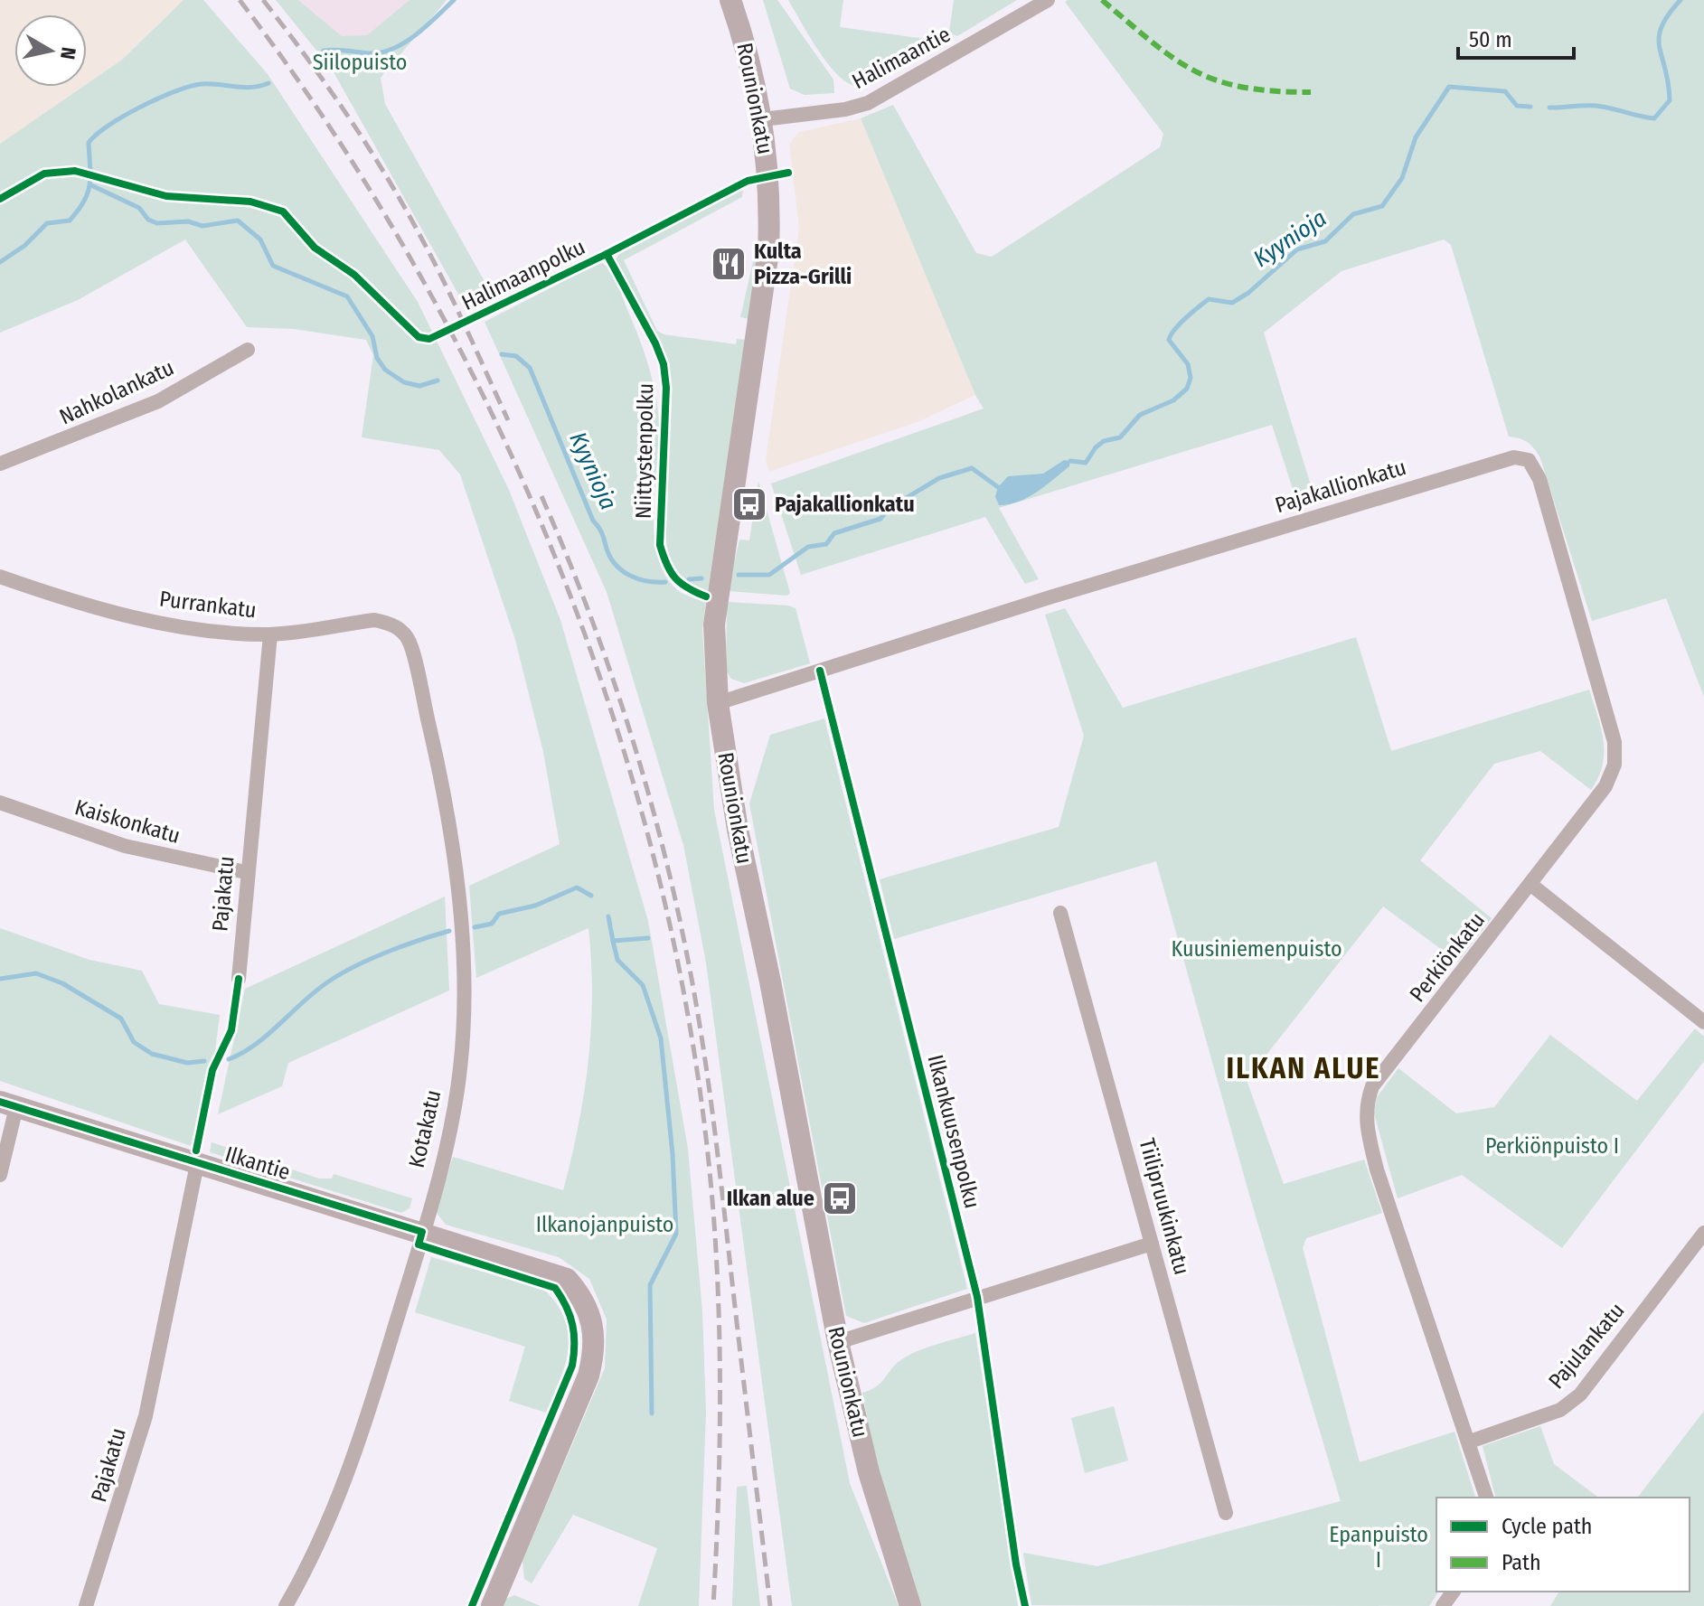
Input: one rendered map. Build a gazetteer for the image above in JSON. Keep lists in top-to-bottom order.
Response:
{
  "streets": {
    "main road": ["Rounionkatu", "Ilkantie"],
    "street": [
      "Halimaantie",
      "Nahkolankatu",
      "Pajakallionkatu",
      "Purrankatu",
      "Kaiskonkatu",
      "Pajakatu",
      "Perkiönkatu",
      "Kotakatu",
      "Tiilipruukinkatu",
      "Pajulankatu"
    ],
    "cycle path": ["Halimaanpolku", "Niittystenpolku", "Ilkankuusenpolku"]
  },
  "crossings": [
    ["Halimaantie", "Rounionkatu"],
    ["Rounionkatu", "Pajakallionkatu"],
    ["Pajakallionkatu", "Perkiönkatu"],
    ["Purrankatu", "Pajakatu"],
    ["Purrankatu", "Kotakatu"],
    ["Kaiskonkatu", "Pajakatu"],
    ["Pajakatu", "Ilkantie"],
    ["Perkiönkatu", "Pajulankatu"],
    ["Kotakatu", "Ilkantie"]
  ],
  "districts": ["ILKAN ALUE"],
  "water": ["Kyynioja"],
  "parks": [
    "Siilopuisto",
    "Kuusiniemenpuisto",
    "Perkiönpuisto I",
    "Ilkanojanpuisto",
    "Epanpuisto I"
  ],
  "places": {
    "restaurant": ["Kulta Pizza-Grilli"],
    "bus stop": ["Pajakallionkatu", "Ilkan alue"]
  },
  "legend": ["Cycle path", "Path"],
  "scale_bar": "50 m",
  "north": "right"
}
